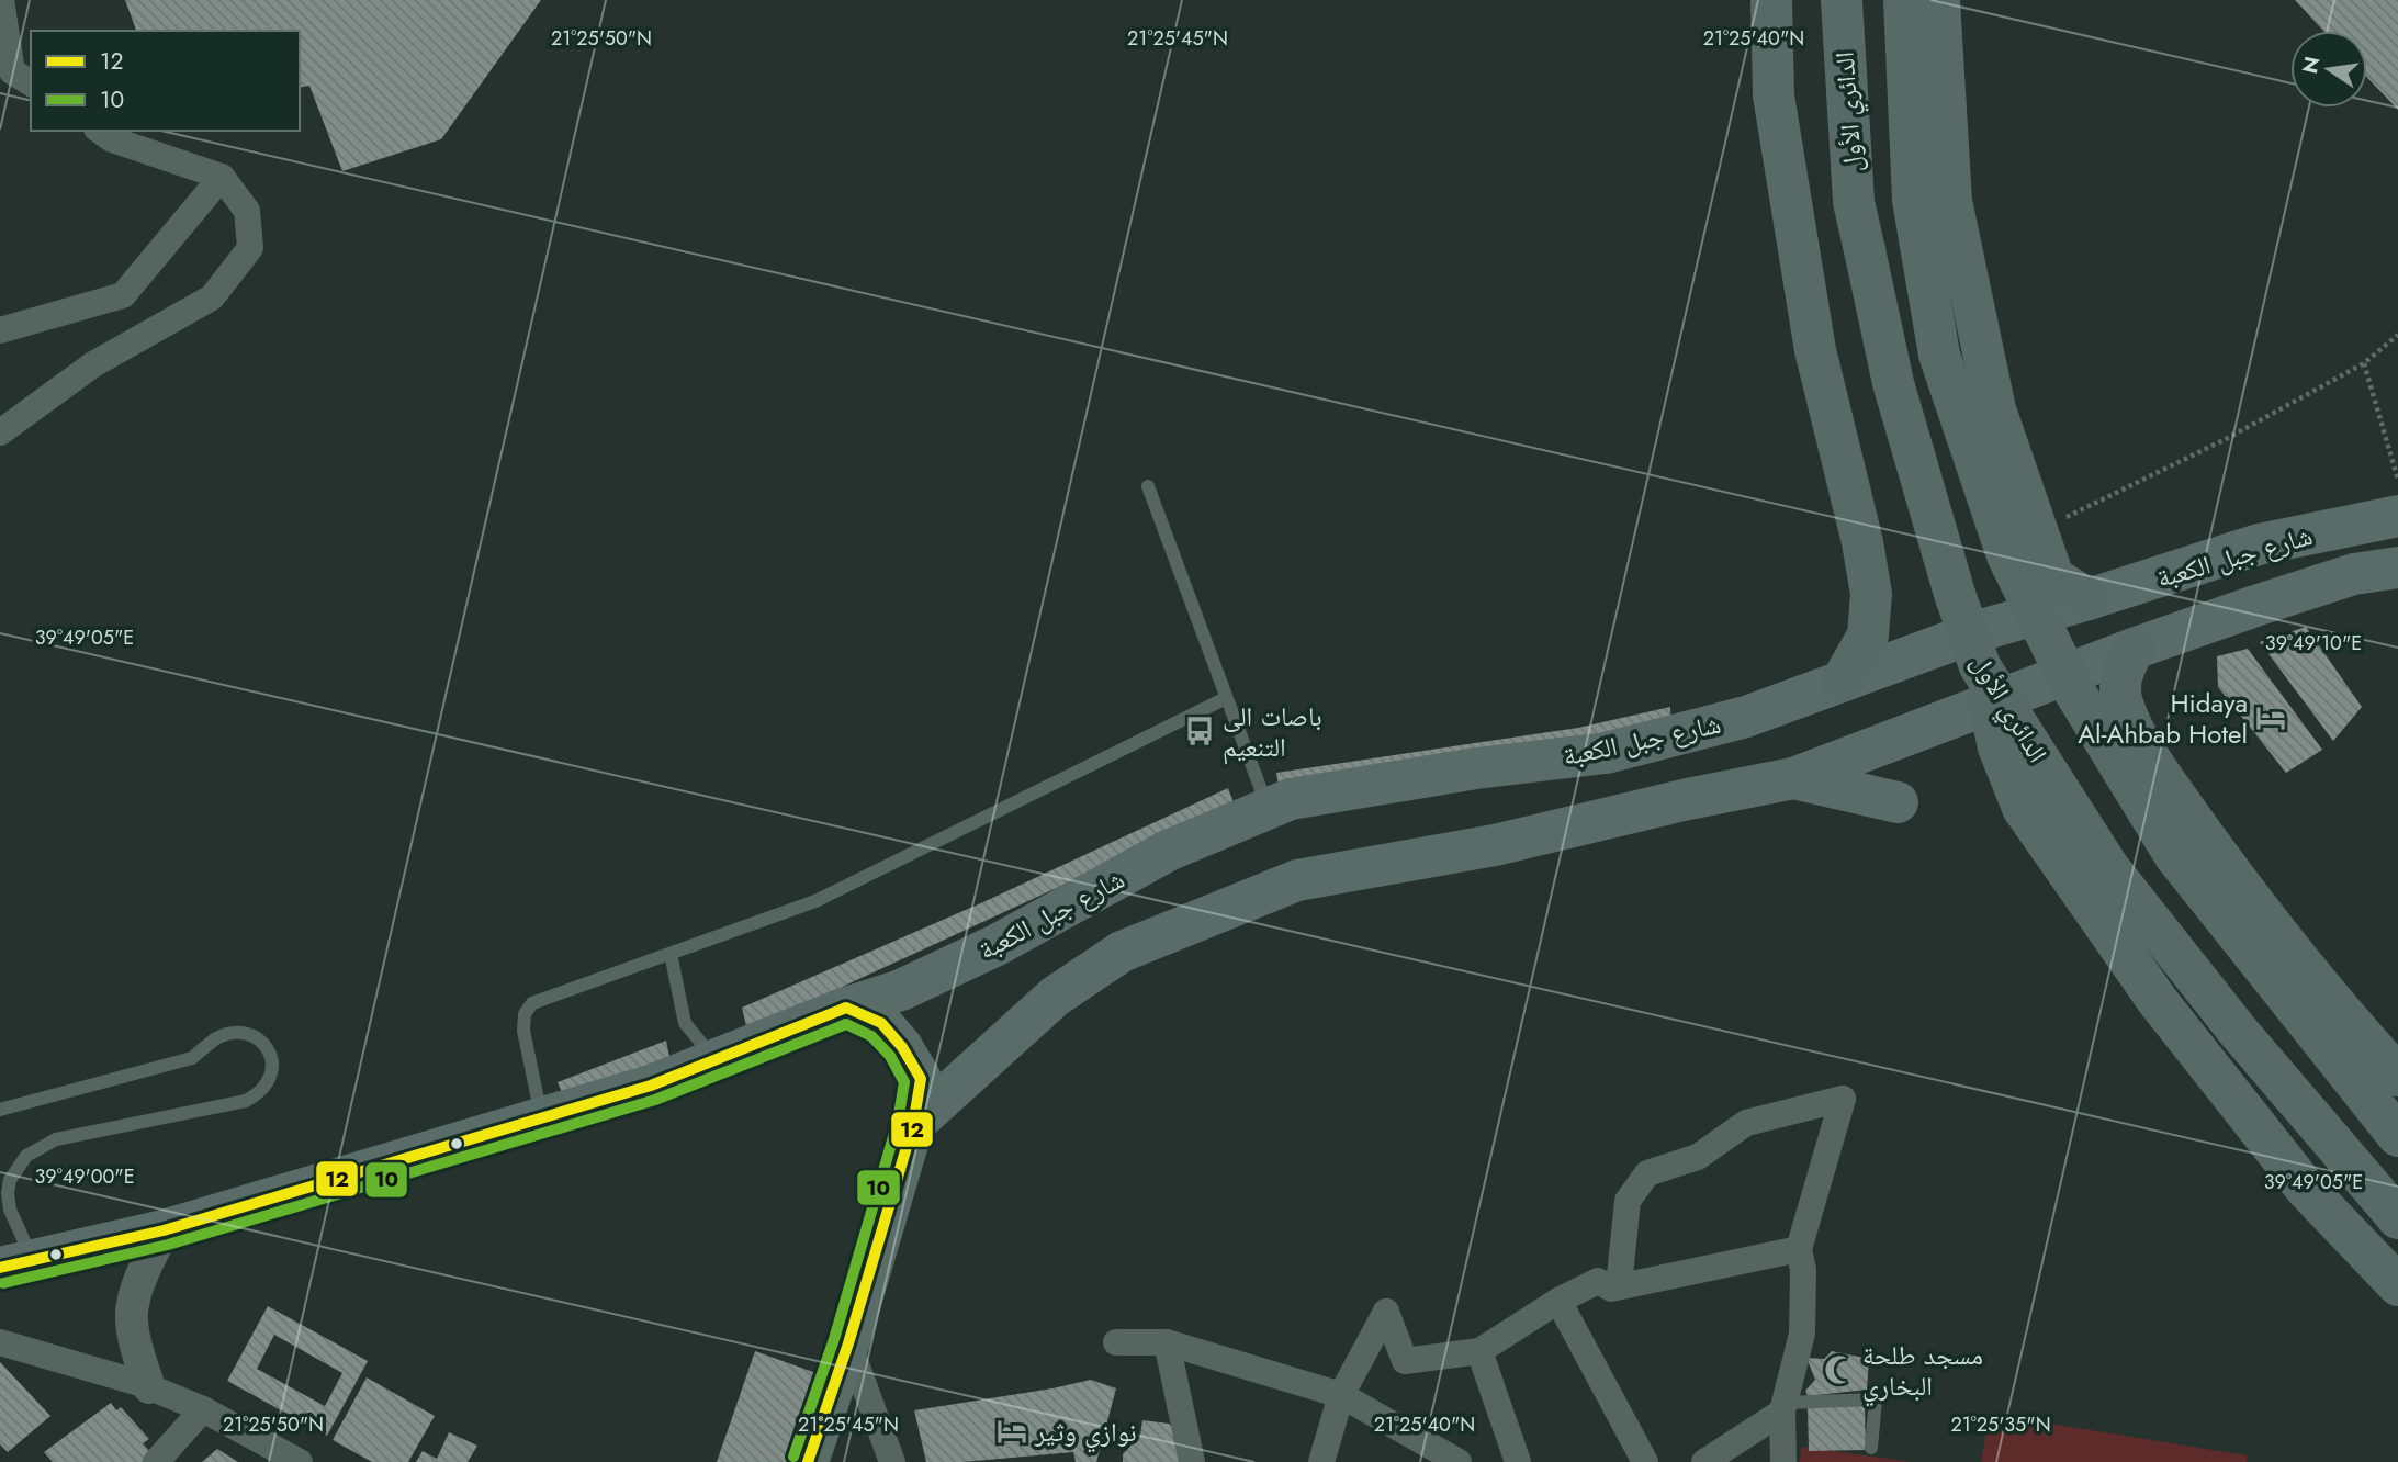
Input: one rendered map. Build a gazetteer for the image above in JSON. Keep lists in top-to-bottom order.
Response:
{
  "streets": {
    "highway": ["الدائري الأول", "شارع جبل الكعبة"]
  },
  "places": {
    "hotel": ["Hidaya Al-Ahbab Hotel", "نوازي وثير"],
    "bus stop": ["باصات الى التنعيم"],
    "mosque": ["مسجد طلحة البخاري"]
  },
  "lines": ["transit line 12", "transit line 10"],
  "legend": ["12", "10"],
  "north": "left",
  "coordinates": [
    "21°25'50\"N",
    "21°25'45\"N",
    "21°25'40\"N",
    "39°49'05\"E",
    "39°49'10\"E",
    "39°49'00\"E",
    "21°25'35\"N"
  ]
}
